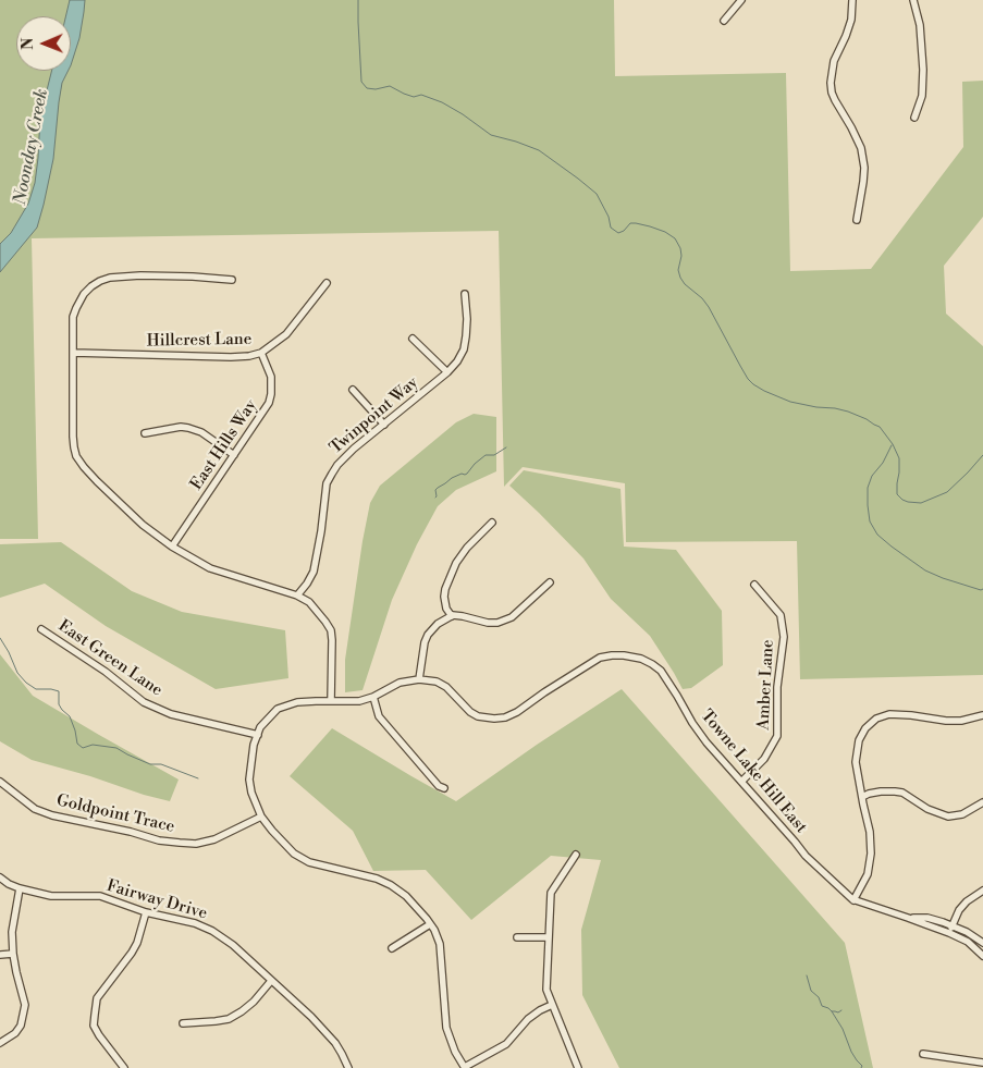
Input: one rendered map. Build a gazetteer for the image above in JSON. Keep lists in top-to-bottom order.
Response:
{
  "streets": {
    "street": [
      "Hillcrest Lane",
      "Twinpoint Way",
      "East Hills Way",
      "East Green Lane",
      "Amber Lane",
      "Towne Lake Hill East",
      "Goldpoint Trace",
      "Fairway Drive"
    ]
  },
  "crossings": [
    ["Hillcrest Lane", "East Hills Way"],
    ["East Green Lane", "Towne Lake Hill East"],
    ["Amber Lane", "Towne Lake Hill East"],
    ["Towne Lake Hill East", "Goldpoint Trace"]
  ],
  "water": ["Noonday Creek"],
  "north": "left"
}
